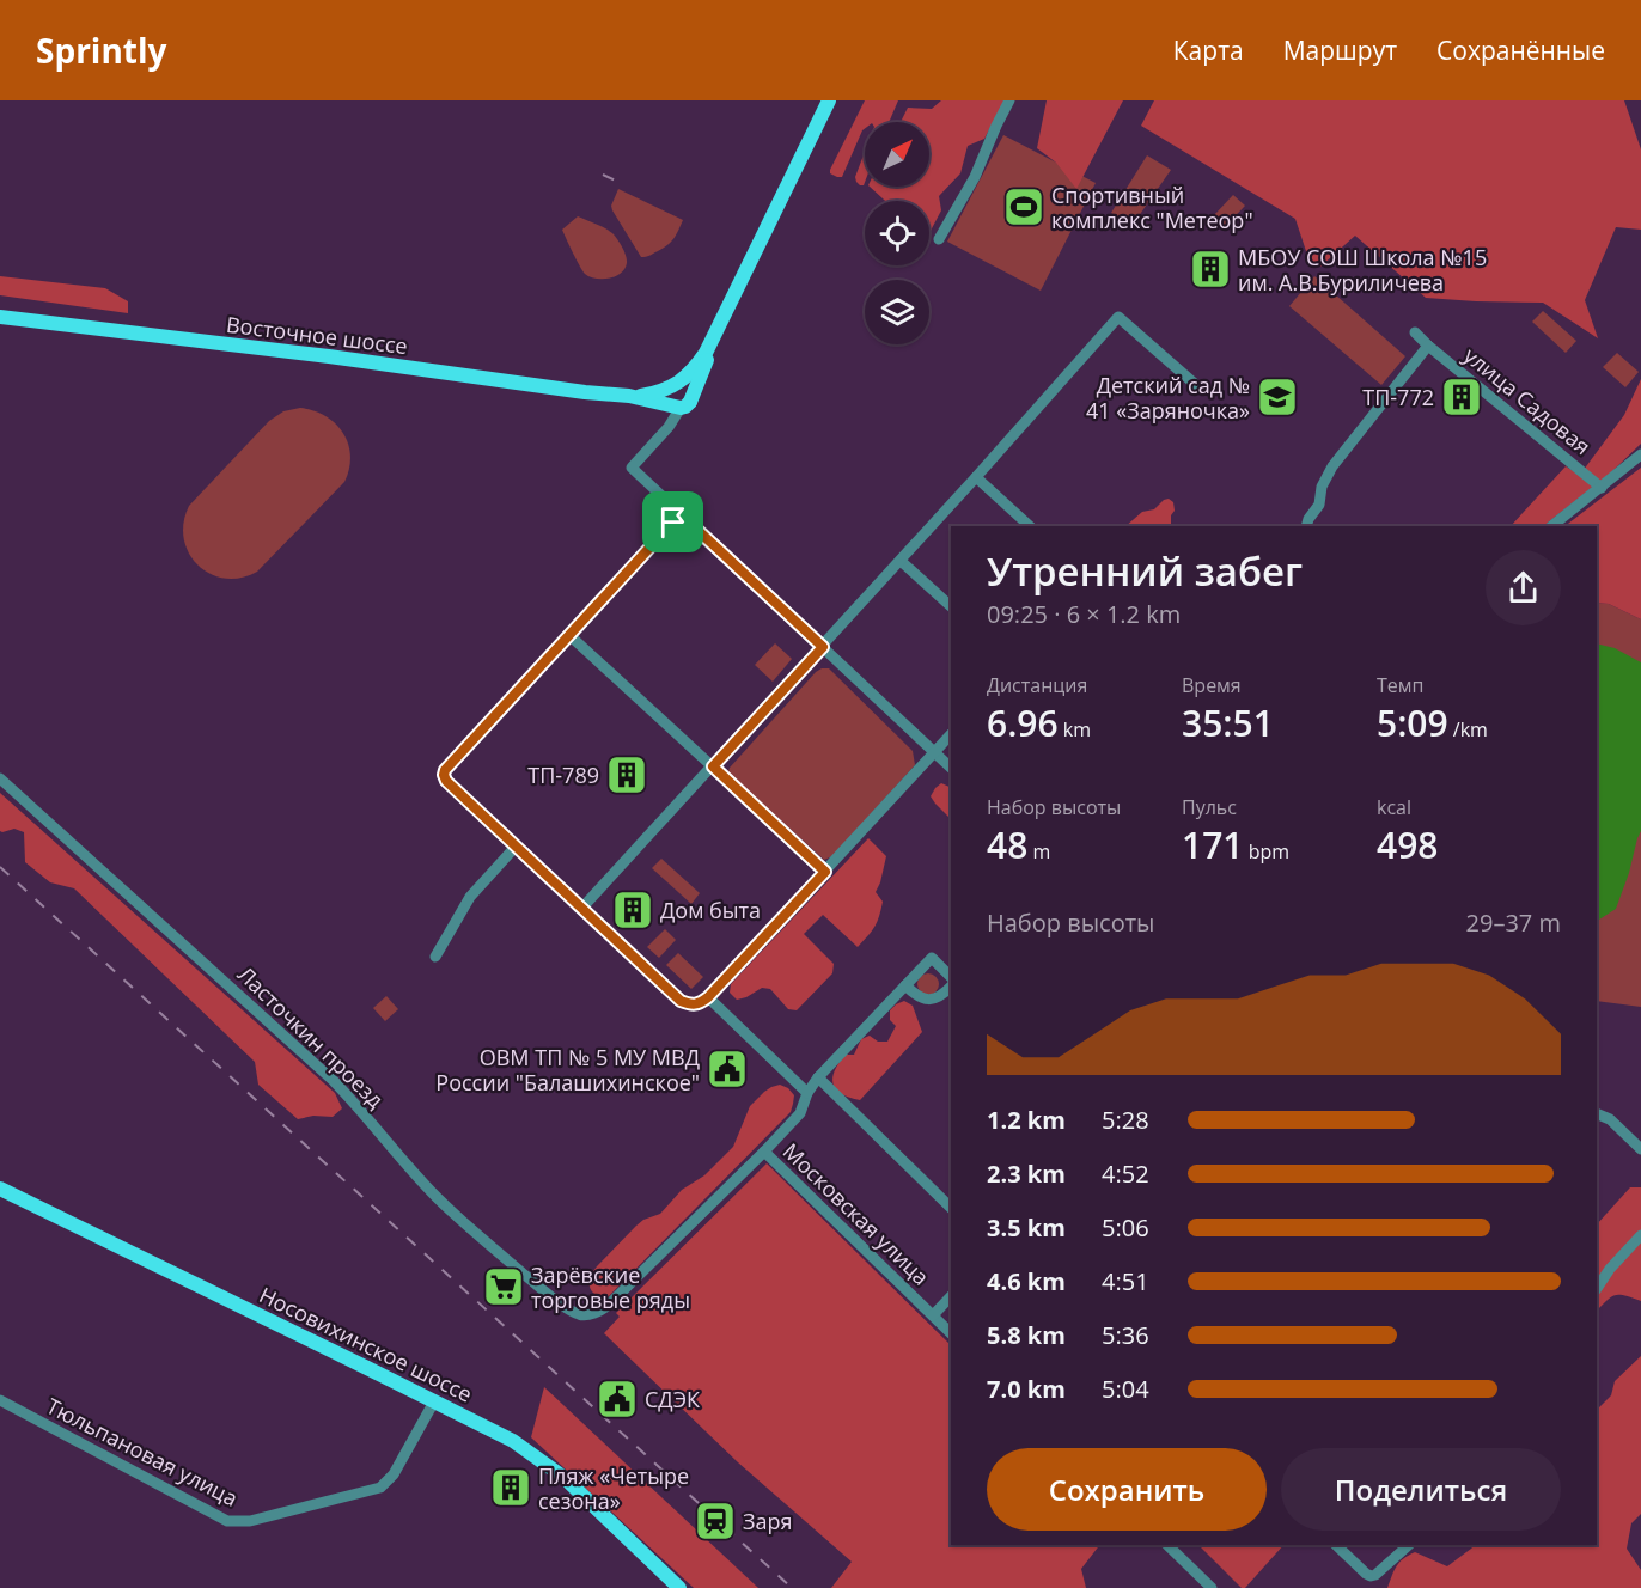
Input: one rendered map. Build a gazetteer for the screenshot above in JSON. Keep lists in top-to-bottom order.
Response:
{
  "streets": {
    "main road": ["Восточное шоссе", "Носовихинское шоссе"],
    "street": [
      "улица Садовая",
      "Ласточкин проезд",
      "Московская улица",
      "Тюльпановая улица"
    ]
  },
  "crossings": [
    ["Ласточкин проезд", "Московская улица"],
    ["Носовихинское шоссе", "Тюльпановая улица"]
  ],
  "places": {
    "sports": ["Спортивный комплекс \"Метеор\""],
    "building": [
      "МБОУ СОШ Школа №15 им. А.В.Буриличева",
      "ТП-772",
      "ТП-789",
      "Дом быта",
      "Пляж «Четыре сезона»"
    ],
    "school or university": ["Детский сад № 41 «Заряночка»"],
    "public building": ["ОВМ ТП № 5 МУ МВД России \"Балашихинское\"", "СДЭК"],
    "supermarket": ["Зарёвские торговые ряды"],
    "station": ["Заря"]
  },
  "north": "top right",
  "page": {
    "header": "Sprintly",
    "nav": ["Карта", "Маршрут", "Сохранённые"],
    "heading": ["Утренний забег", "09:25 · 6 × 1.2 km"],
    "stats": [
      ["Дистанция", "6.96 km"],
      ["Время", "35:51"],
      ["Темп", "5:09 /km"],
      ["Набор высоты", "48 m"],
      ["Пульс", "171 bpm"],
      ["kcal", "498"]
    ],
    "chart": ["Набор высоты", "29–37 m"],
    "list": [
      {
        "name": "1.2 km",
        "note": "5:28"
      },
      {
        "name": "2.3 km",
        "note": "4:52"
      },
      {
        "name": "3.5 km",
        "note": "5:06"
      },
      {
        "name": "4.6 km",
        "note": "4:51"
      },
      {
        "name": "5.8 km",
        "note": "5:36"
      },
      {
        "name": "7.0 km",
        "note": "5:04"
      }
    ],
    "buttons": ["Сохранить", "Поделиться"]
  }
}
